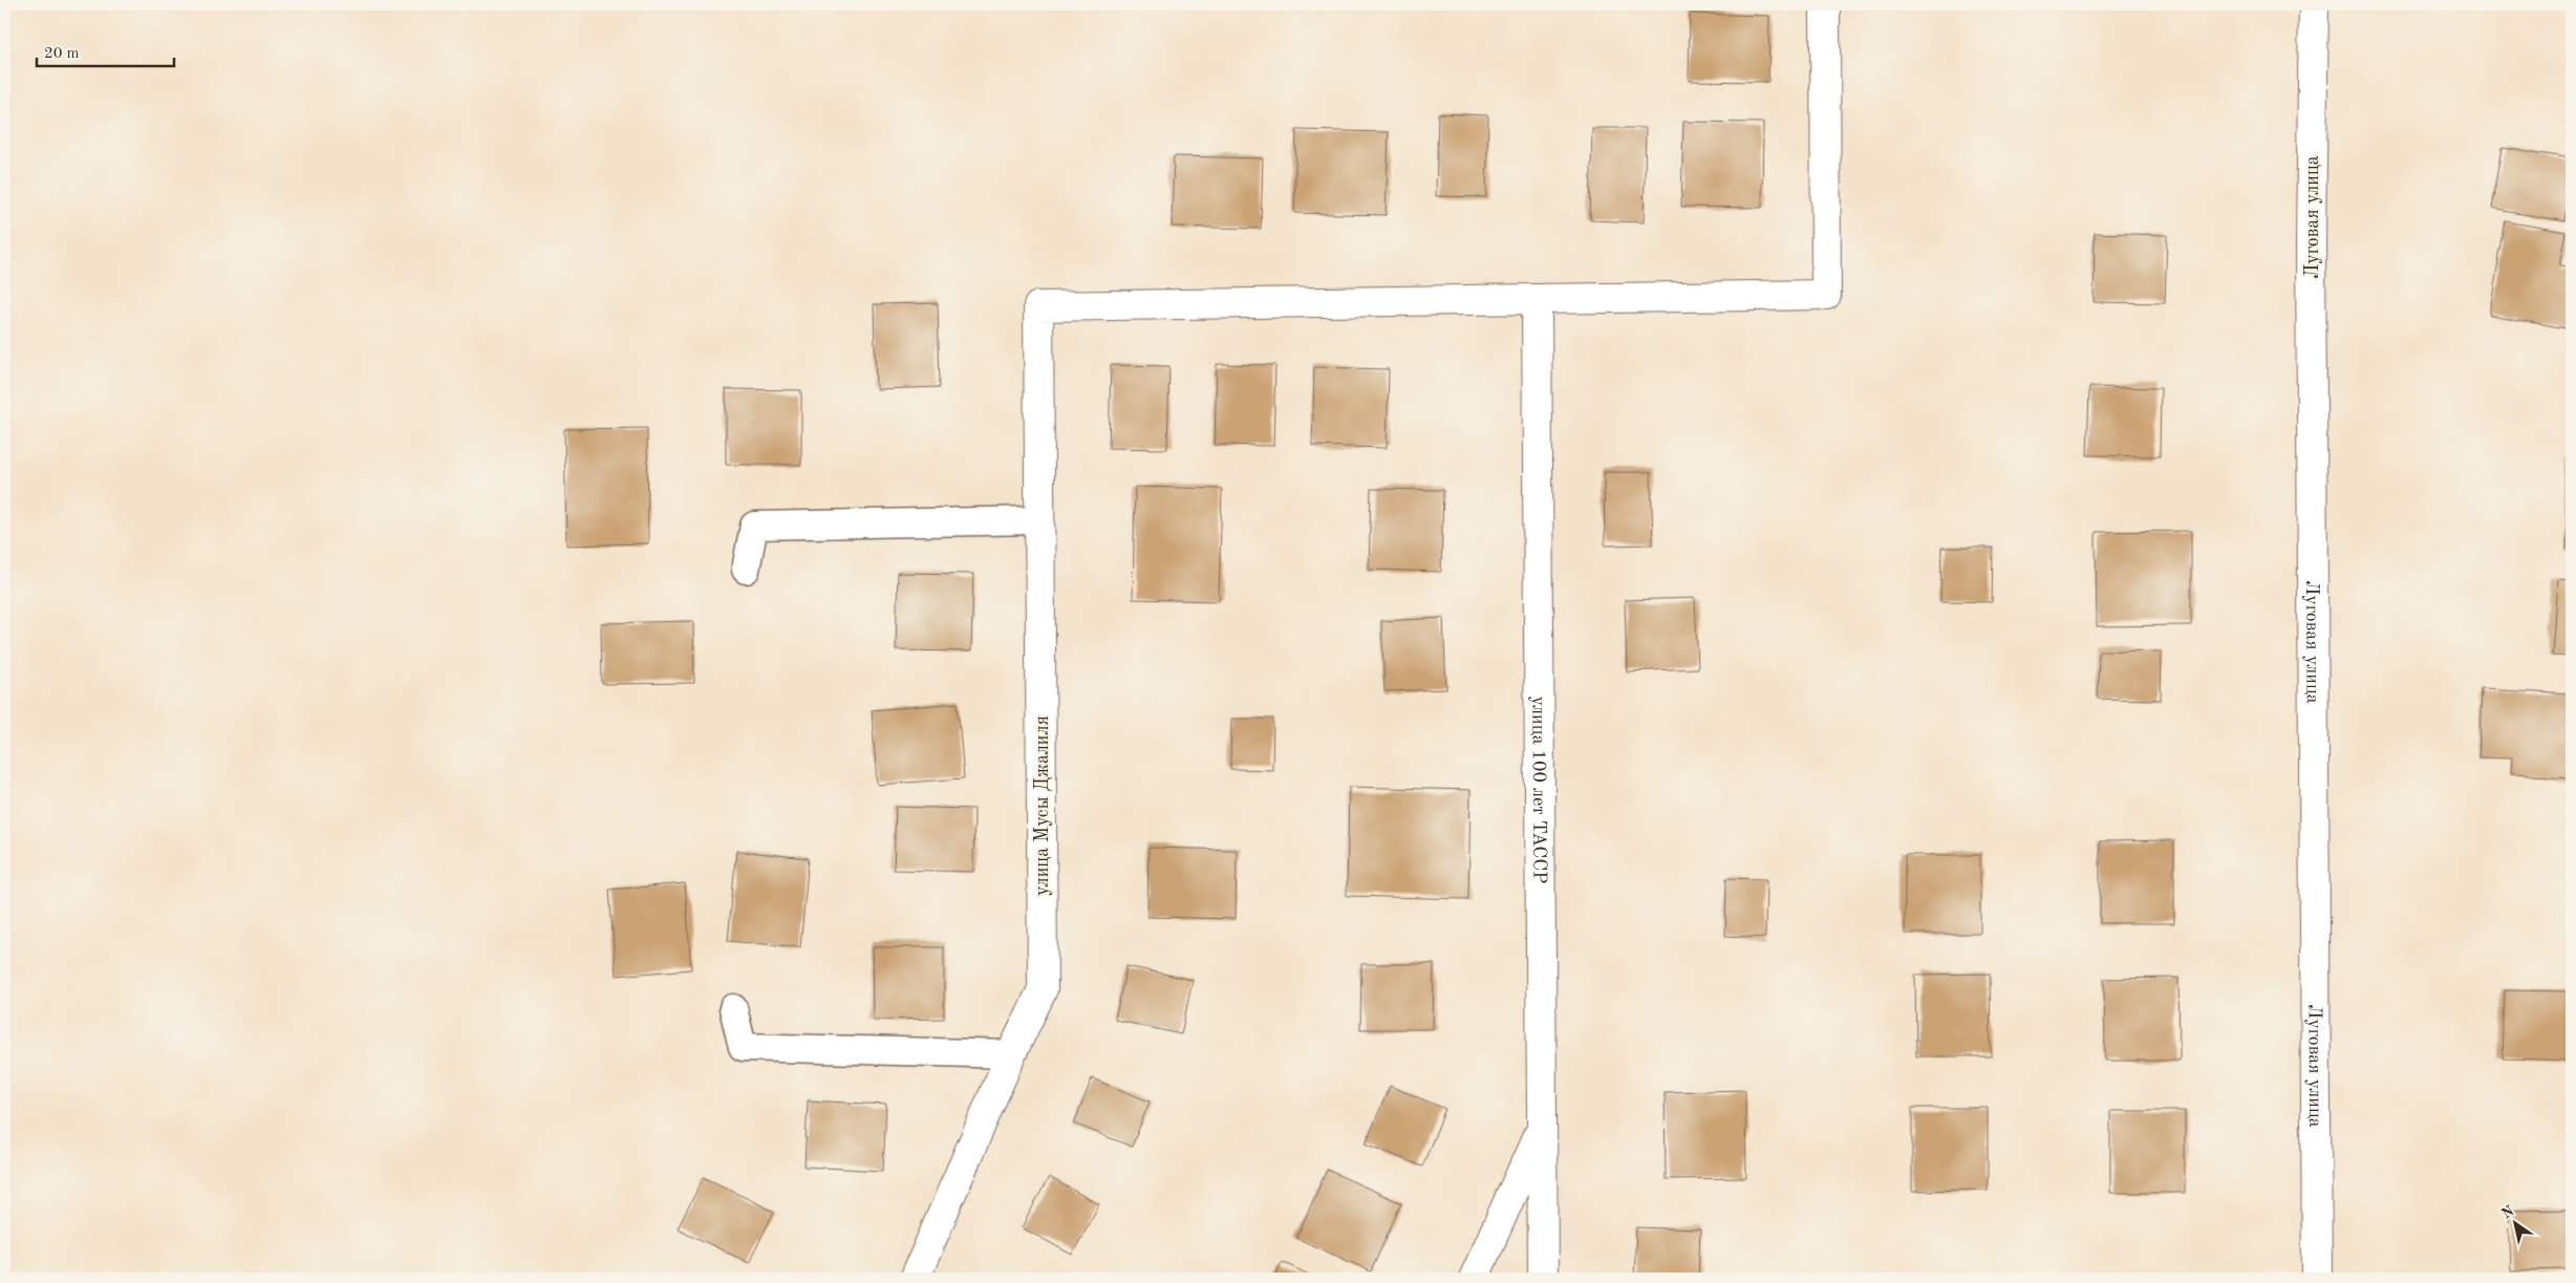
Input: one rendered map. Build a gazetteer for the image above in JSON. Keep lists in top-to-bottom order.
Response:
{
  "streets": {
    "street": ["Луговая улица", "улица 100 лет ТАССР", "улица Мусы Джалиля"]
  },
  "crossings": [
    ["улица 100 лет ТАССР", "улица Мусы Джалиля"]
  ],
  "scale_bar": "20 m",
  "north": "top left"
}
